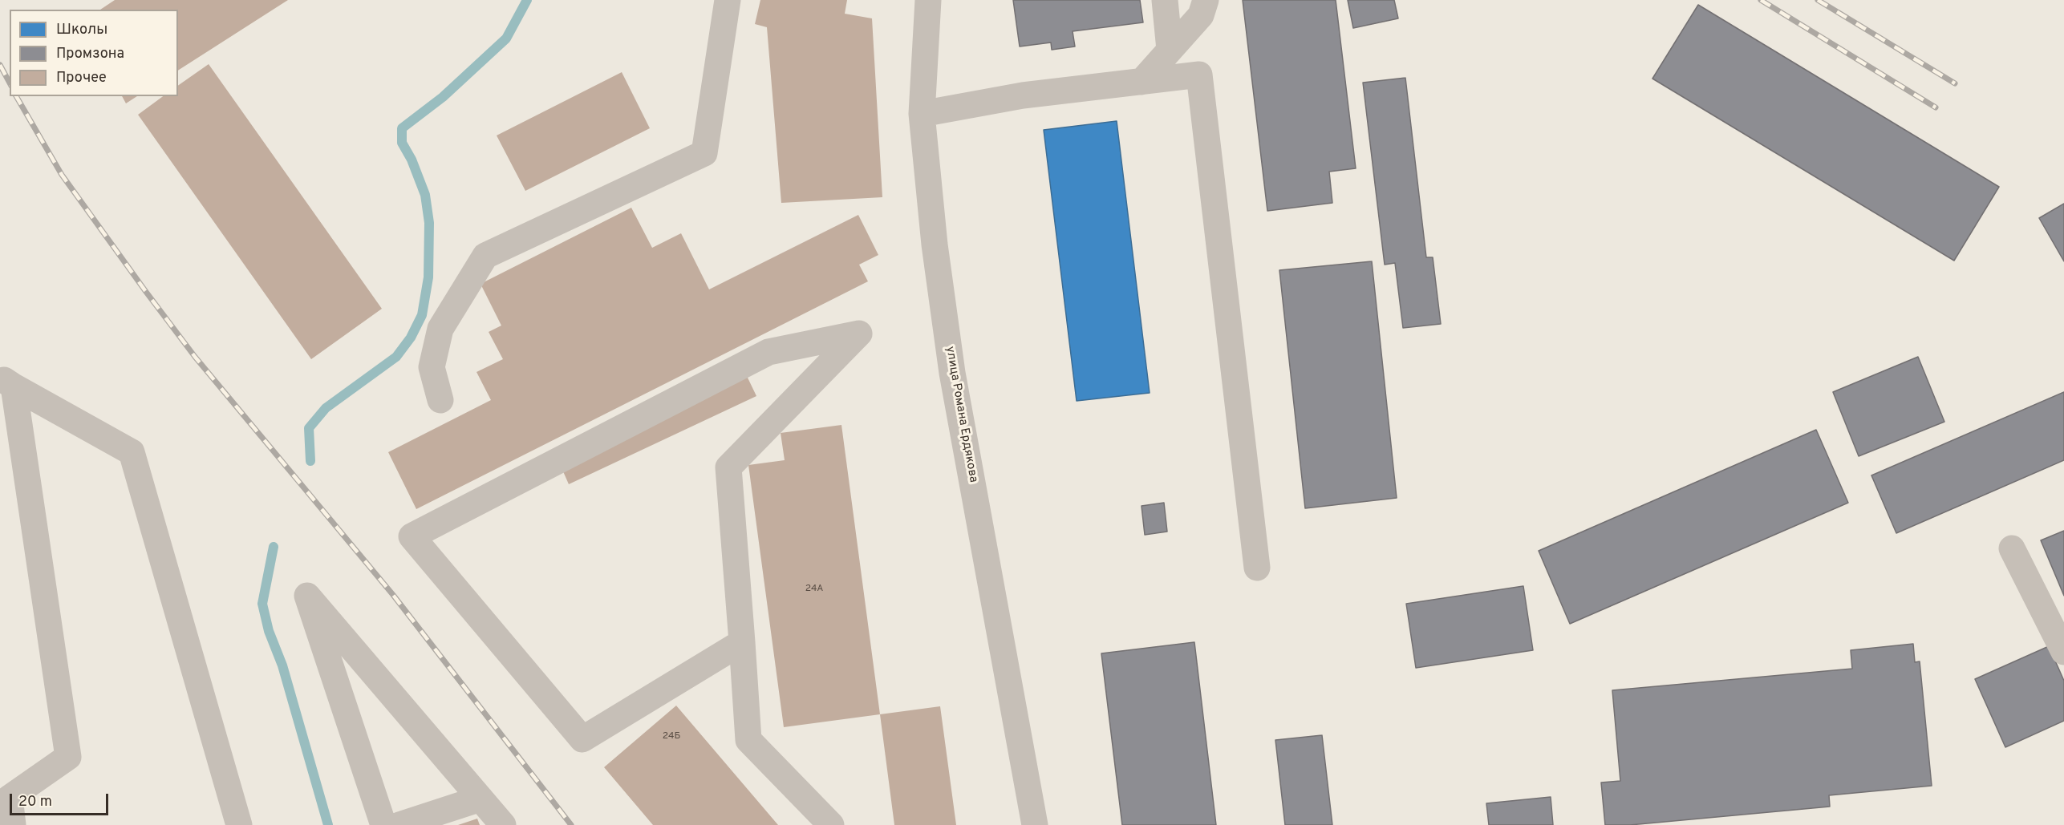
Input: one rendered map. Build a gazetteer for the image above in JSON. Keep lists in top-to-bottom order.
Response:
{
  "streets": {
    "street": ["улица Романа Ердякова"]
  },
  "house_numbers": ["24А", "24Б"],
  "legend": ["Школы", "Промзона", "Прочее"],
  "scale_bar": "20 m"
}
